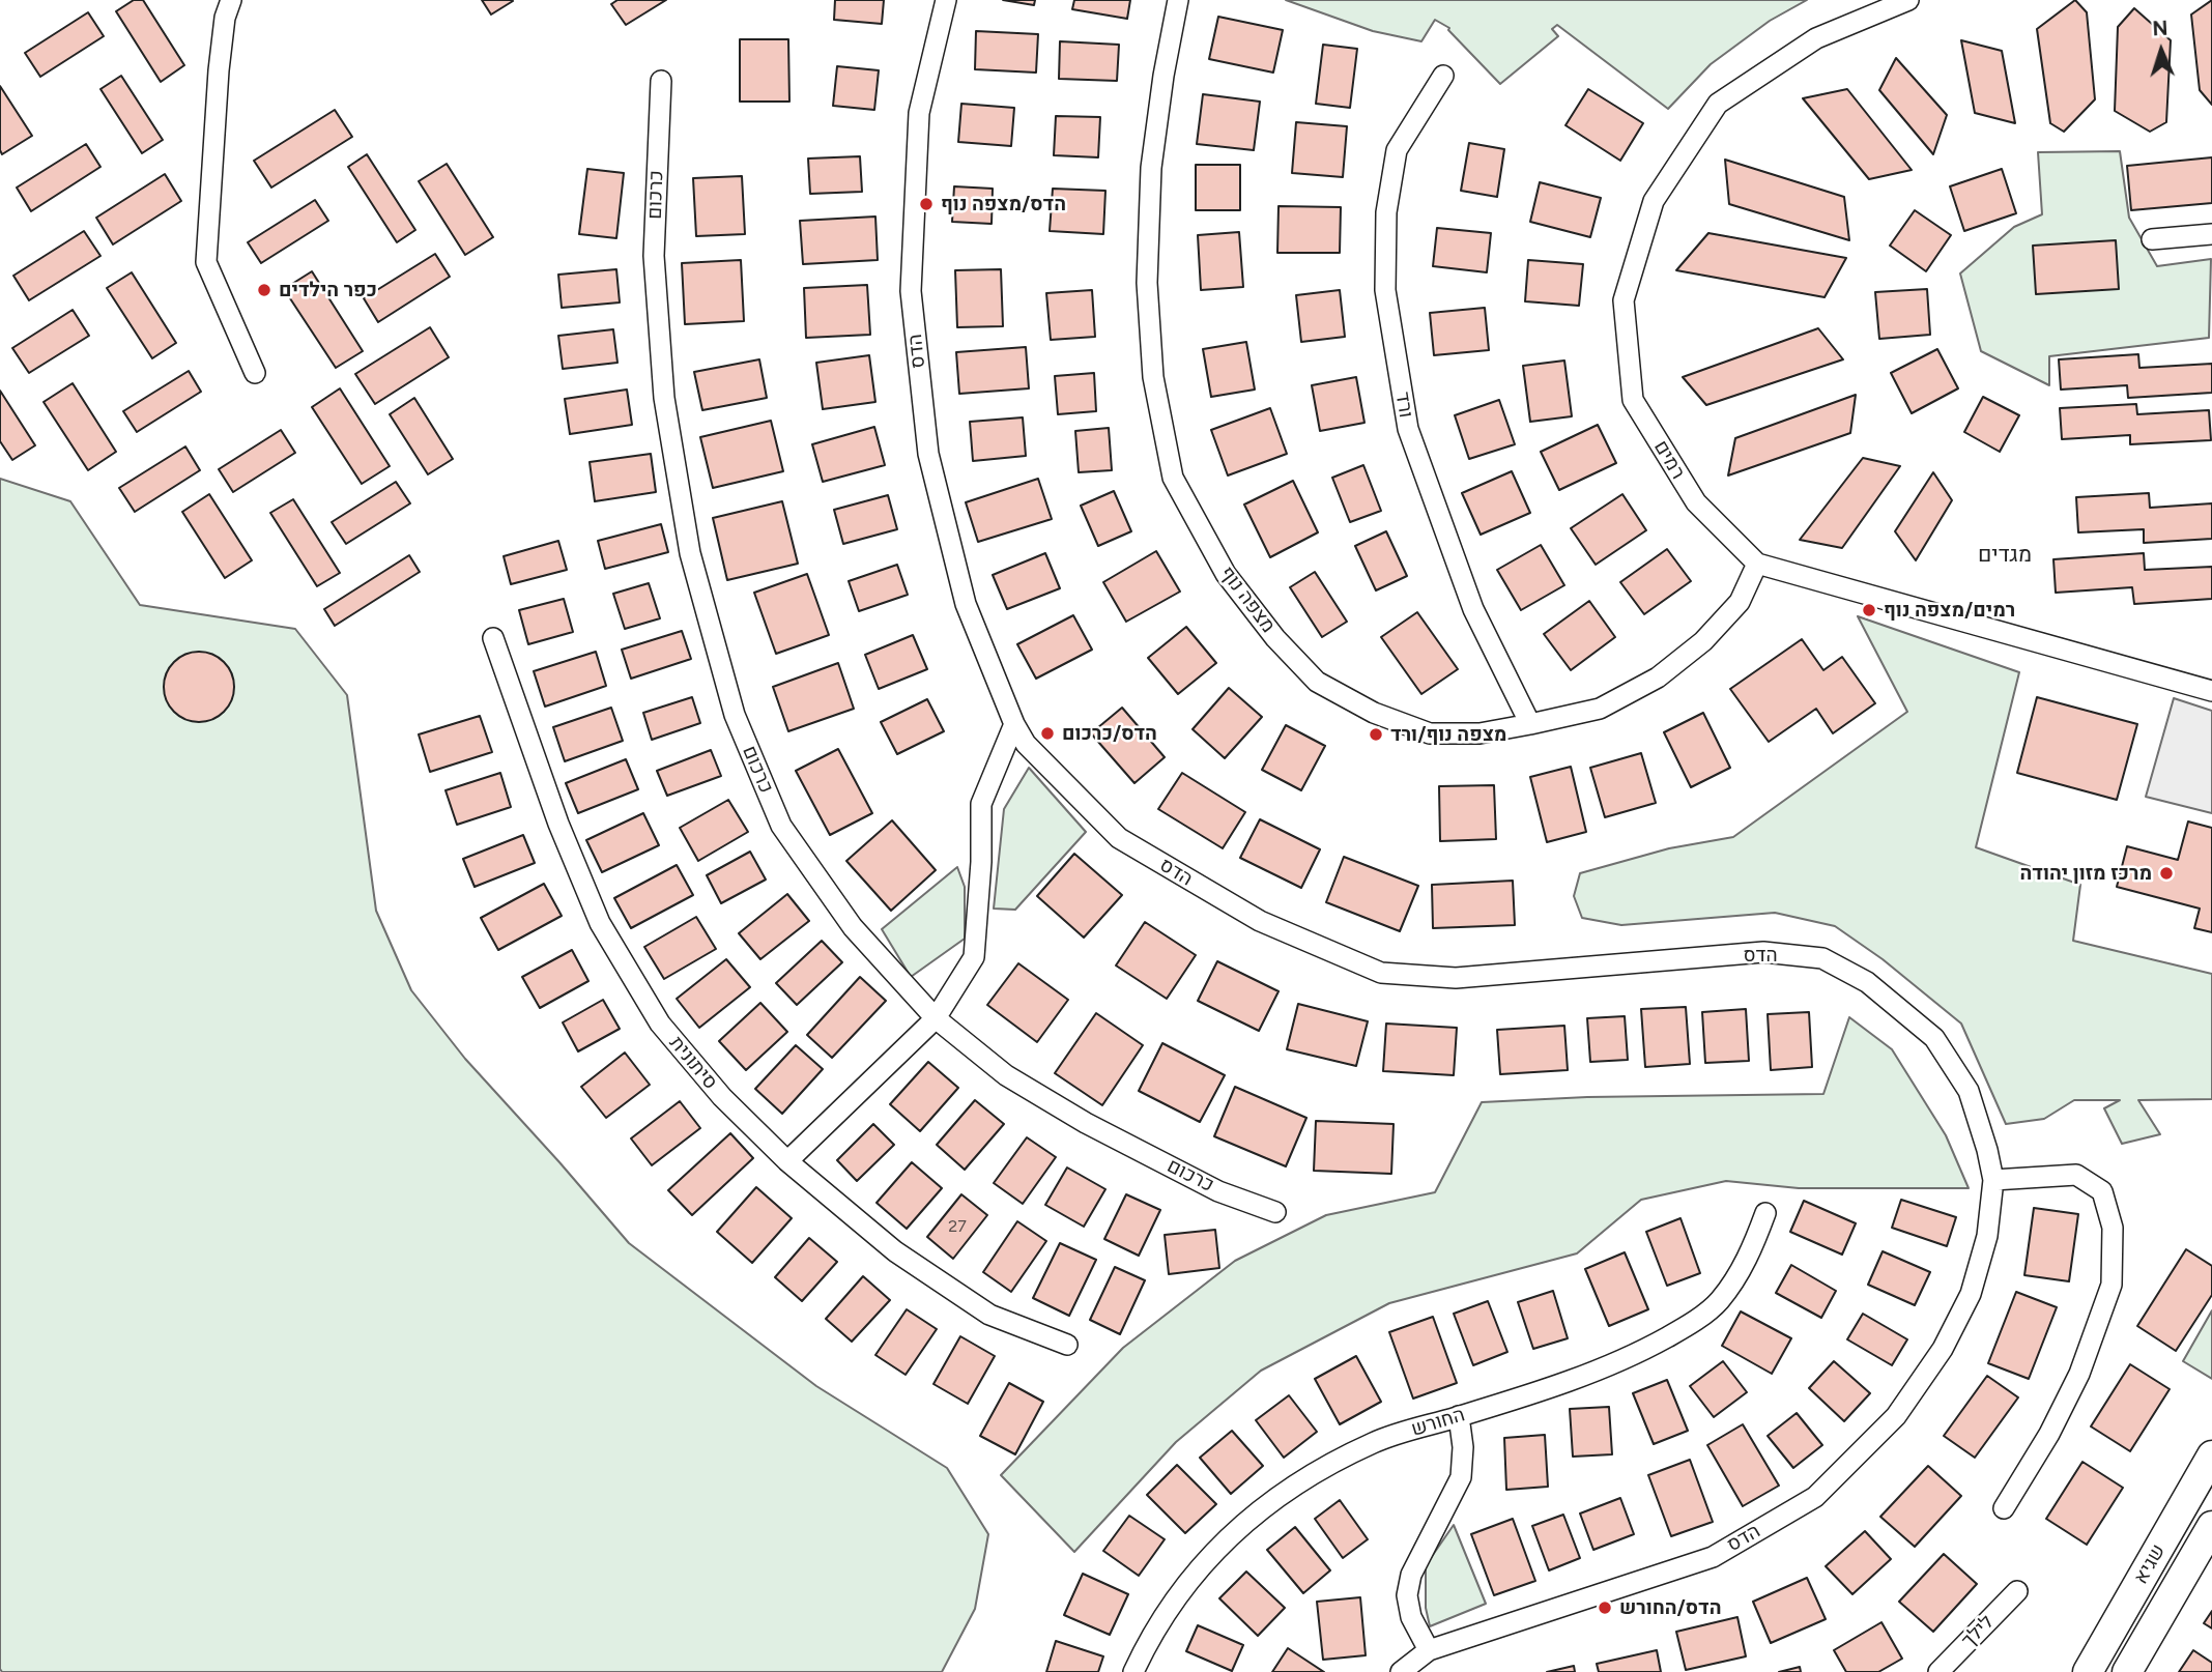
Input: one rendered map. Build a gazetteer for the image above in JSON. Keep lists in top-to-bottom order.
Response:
{
  "streets": {
    "street": [
      "כרכום",
      "הדס",
      "ורד",
      "רמים",
      "מצפה נוף",
      "סיתונית",
      "החורש",
      "שגיא",
      "לילך"
    ]
  },
  "crossings": [
    ["ורד", "מצפה נוף"],
    ["רמים", "מצפה נוף"]
  ],
  "districts": ["מגדים"],
  "places": [
    "הדס/מצפה נוף",
    "כפר הילדים",
    "רמים/מצפה נוף",
    "הדס/כרכום",
    "מצפה נוף/ורד",
    "מרכז מזון יהודה",
    "הדס/החורש"
  ],
  "house_numbers": ["27"],
  "north": "top"
}
